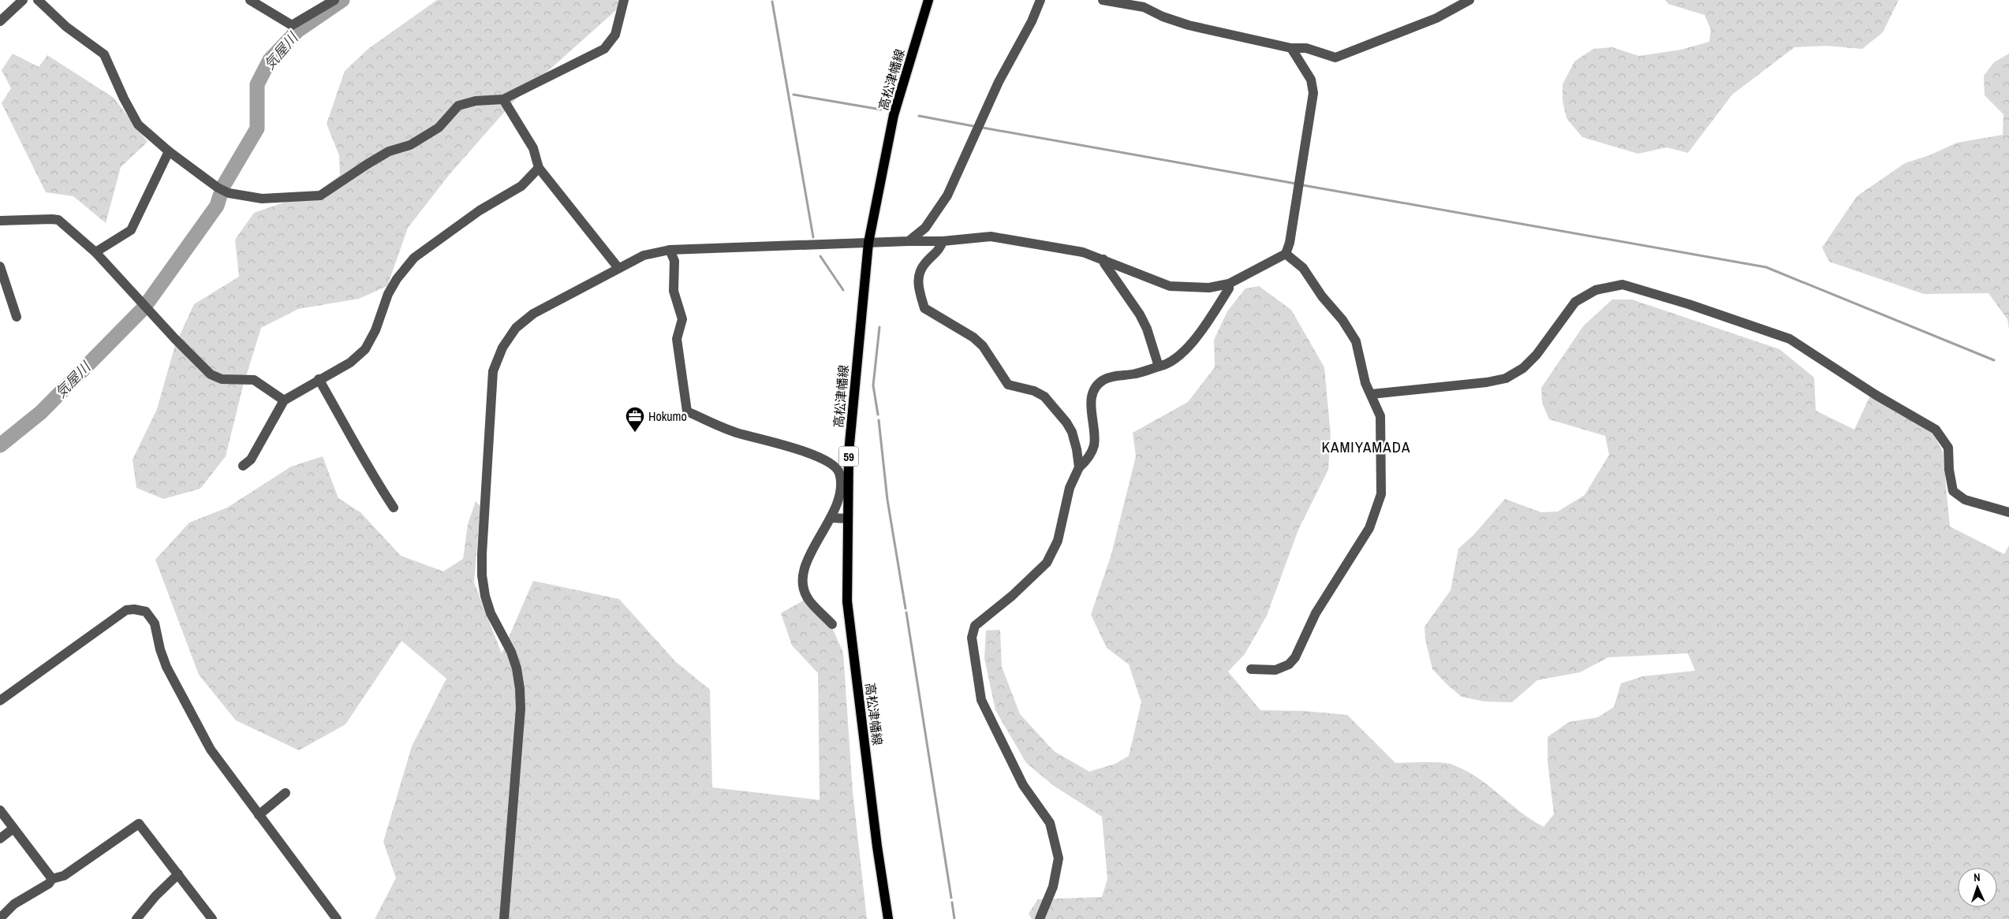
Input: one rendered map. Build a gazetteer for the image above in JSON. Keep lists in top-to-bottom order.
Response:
{
  "streets": {
    "main road": ["高松津幡線", "59"]
  },
  "districts": ["KAMIYAMADA"],
  "water": ["気屋川"],
  "places": {
    "office": ["Hokumo"]
  },
  "north": "top"
}
